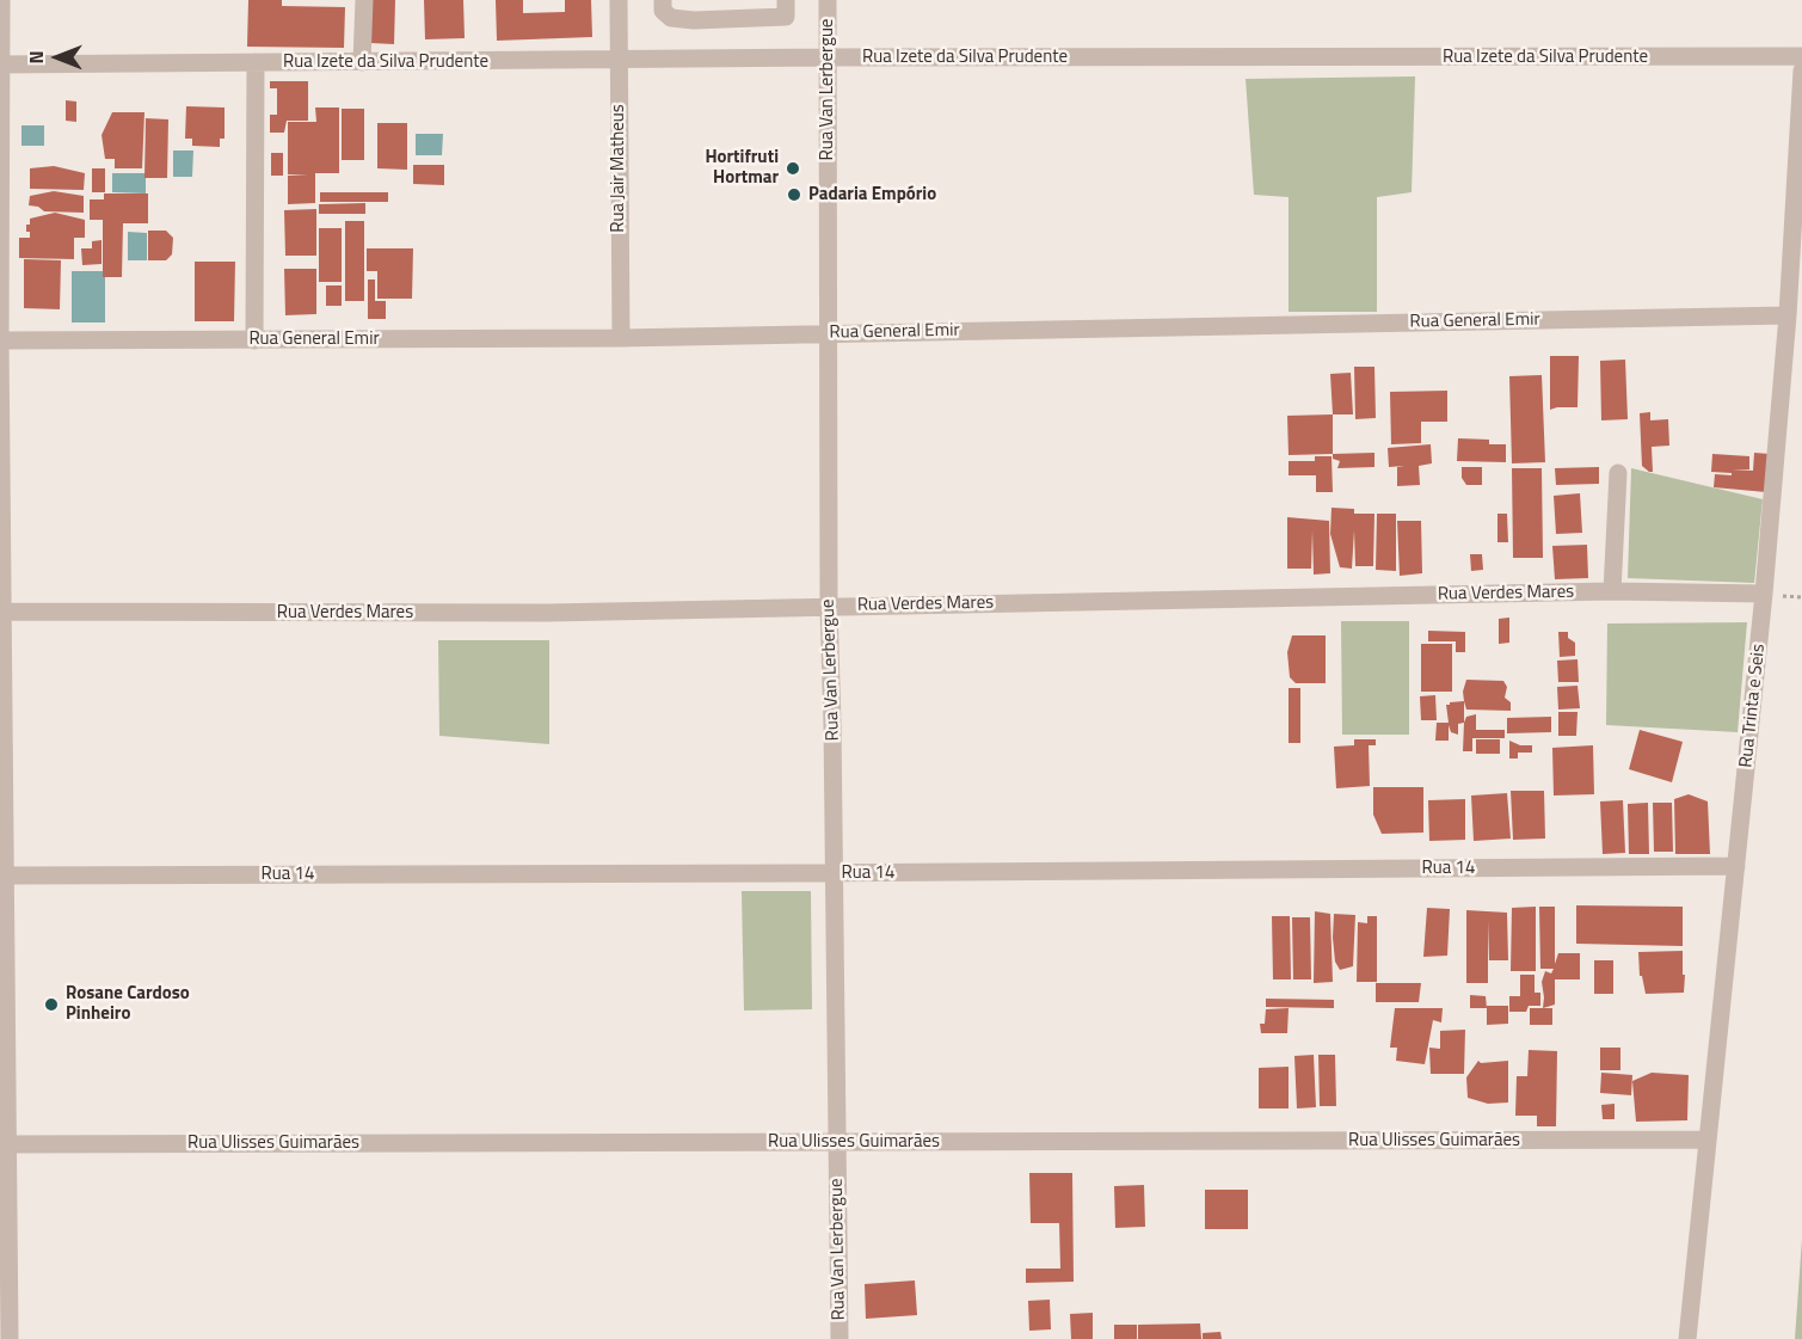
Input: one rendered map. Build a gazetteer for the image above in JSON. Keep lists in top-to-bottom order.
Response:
{
  "streets": {
    "street": [
      "Rua Izete da Silva Prudente",
      "Rua Van Lerbergue",
      "Rua Jair Matheus",
      "Rua General Emir",
      "Rua Verdes Mares",
      "Rua Trinta e Seis",
      "Rua 14",
      "Rua Ulisses Guimarães"
    ]
  },
  "crossings": [
    ["Rua Izete da Silva Prudente", "Rua Van Lerbergue"],
    ["Rua Izete da Silva Prudente", "Rua Jair Matheus"],
    ["Rua Van Lerbergue", "Rua General Emir"],
    ["Rua Van Lerbergue", "Rua Verdes Mares"],
    ["Rua Van Lerbergue", "Rua 14"],
    ["Rua Van Lerbergue", "Rua Ulisses Guimarães"],
    ["Rua Jair Matheus", "Rua General Emir"],
    ["Rua General Emir", "Rua Trinta e Seis"],
    ["Rua Verdes Mares", "Rua Trinta e Seis"],
    ["Rua Trinta e Seis", "Rua 14"],
    ["Rua Trinta e Seis", "Rua Ulisses Guimarães"]
  ],
  "places": ["Hortifruti Hortmar", "Padaria Empório", "Rosane Cardoso Pinheiro"],
  "north": "left"
}
